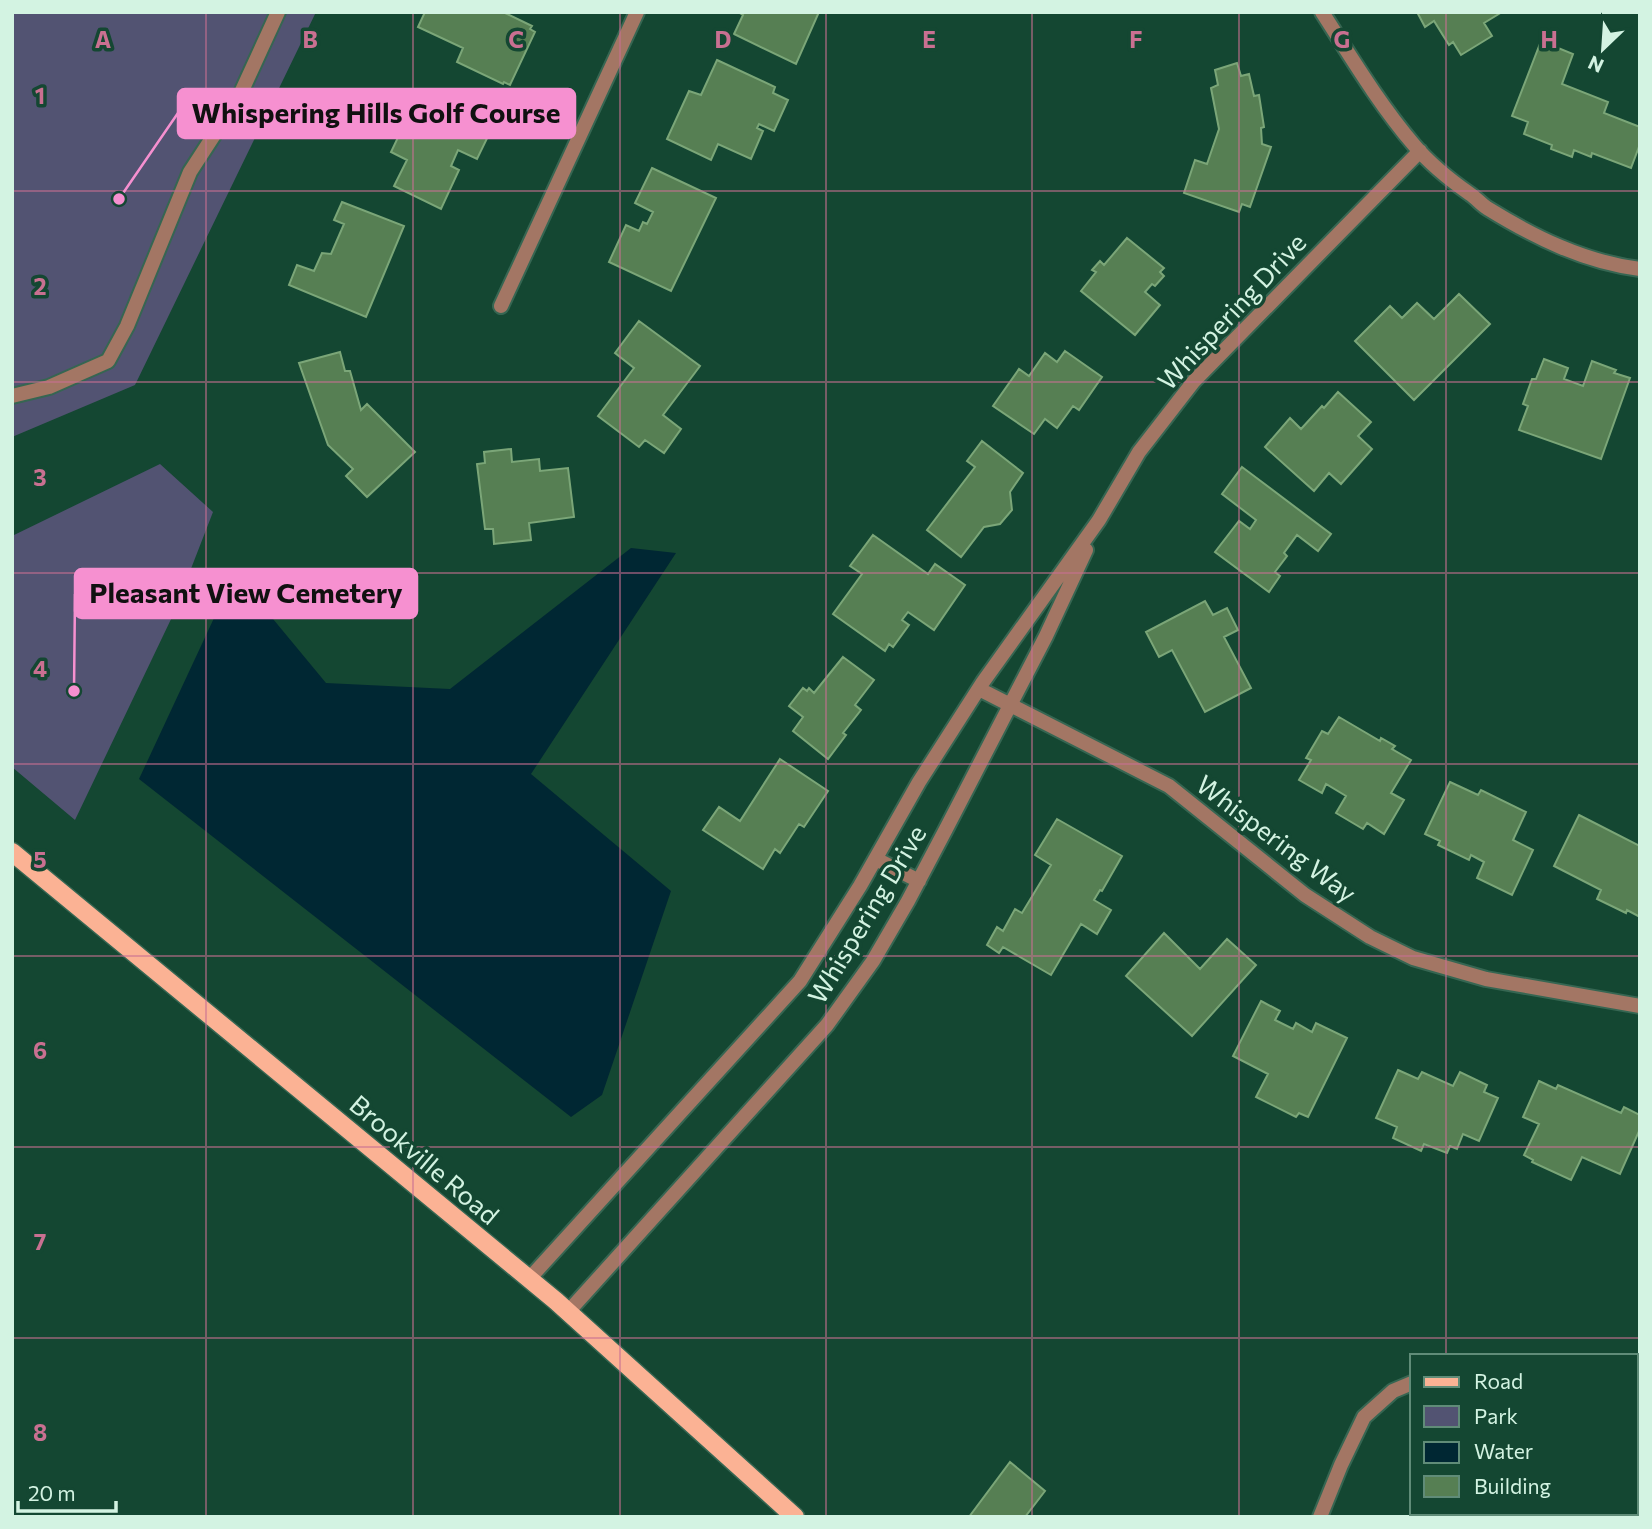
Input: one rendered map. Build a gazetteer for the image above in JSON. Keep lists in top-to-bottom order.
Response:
{
  "streets": {
    "main road": ["Brookville Road"],
    "street": ["Whispering Drive", "Whispering Way"]
  },
  "crossings": [
    ["Whispering Drive", "Whispering Way"],
    ["Whispering Drive", "Brookville Road"]
  ],
  "places": ["Whispering Hills Golf Course", "Pleasant View Cemetery"],
  "legend": [
    "Road",
    "Park",
    "Water",
    "Building"
  ],
  "scale_bar": "20 m",
  "north": "bottom left",
  "grid": {
    "columns": [
      "A",
      "B",
      "C",
      "D",
      "E",
      "F",
      "G",
      "H"
    ],
    "rows": [
      "1",
      "2",
      "3",
      "4",
      "5",
      "6",
      "7",
      "8"
    ]
  }
}
